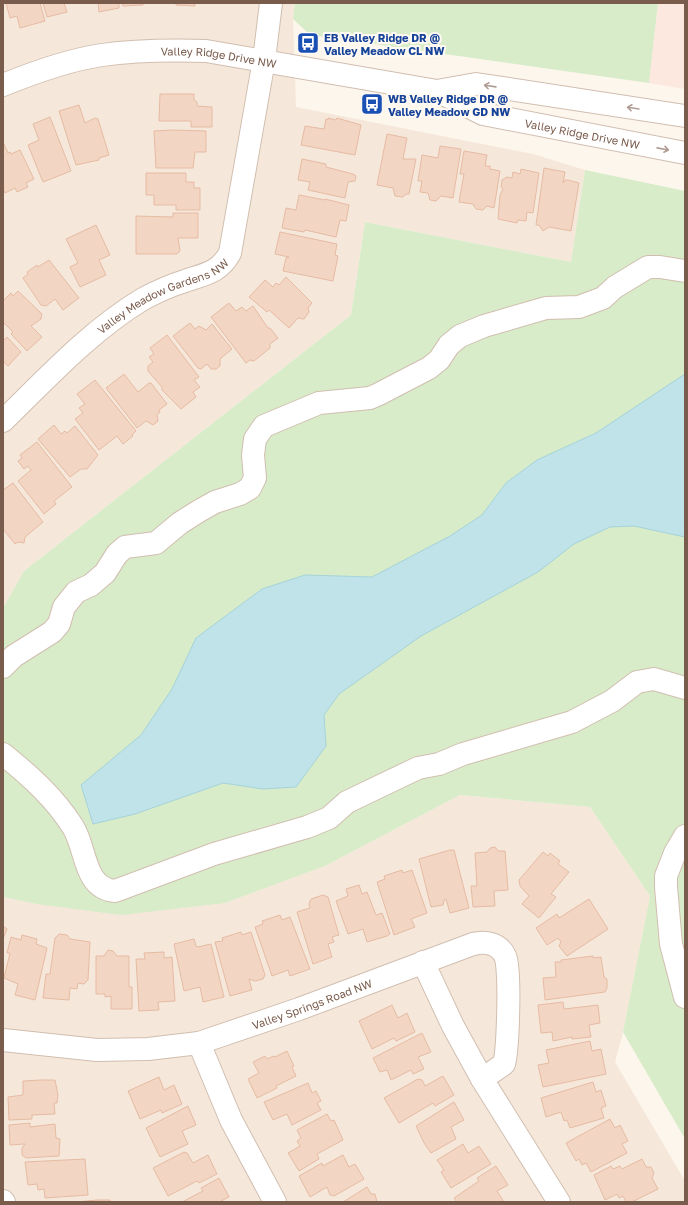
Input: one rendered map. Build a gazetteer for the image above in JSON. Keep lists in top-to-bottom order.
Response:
{
  "streets": {
    "street": ["Valley Ridge Drive NW", "Valley Meadow Gardens NW", "Valley Springs Road NW"]
  },
  "crossings": [
    ["Valley Ridge Drive NW", "Valley Meadow Gardens NW"]
  ],
  "places": {
    "bus stop": ["EB Valley Ridge DR @ Valley Meadow CL NW", "WB Valley Ridge DR @ Valley Meadow GD NW"]
  }
}
